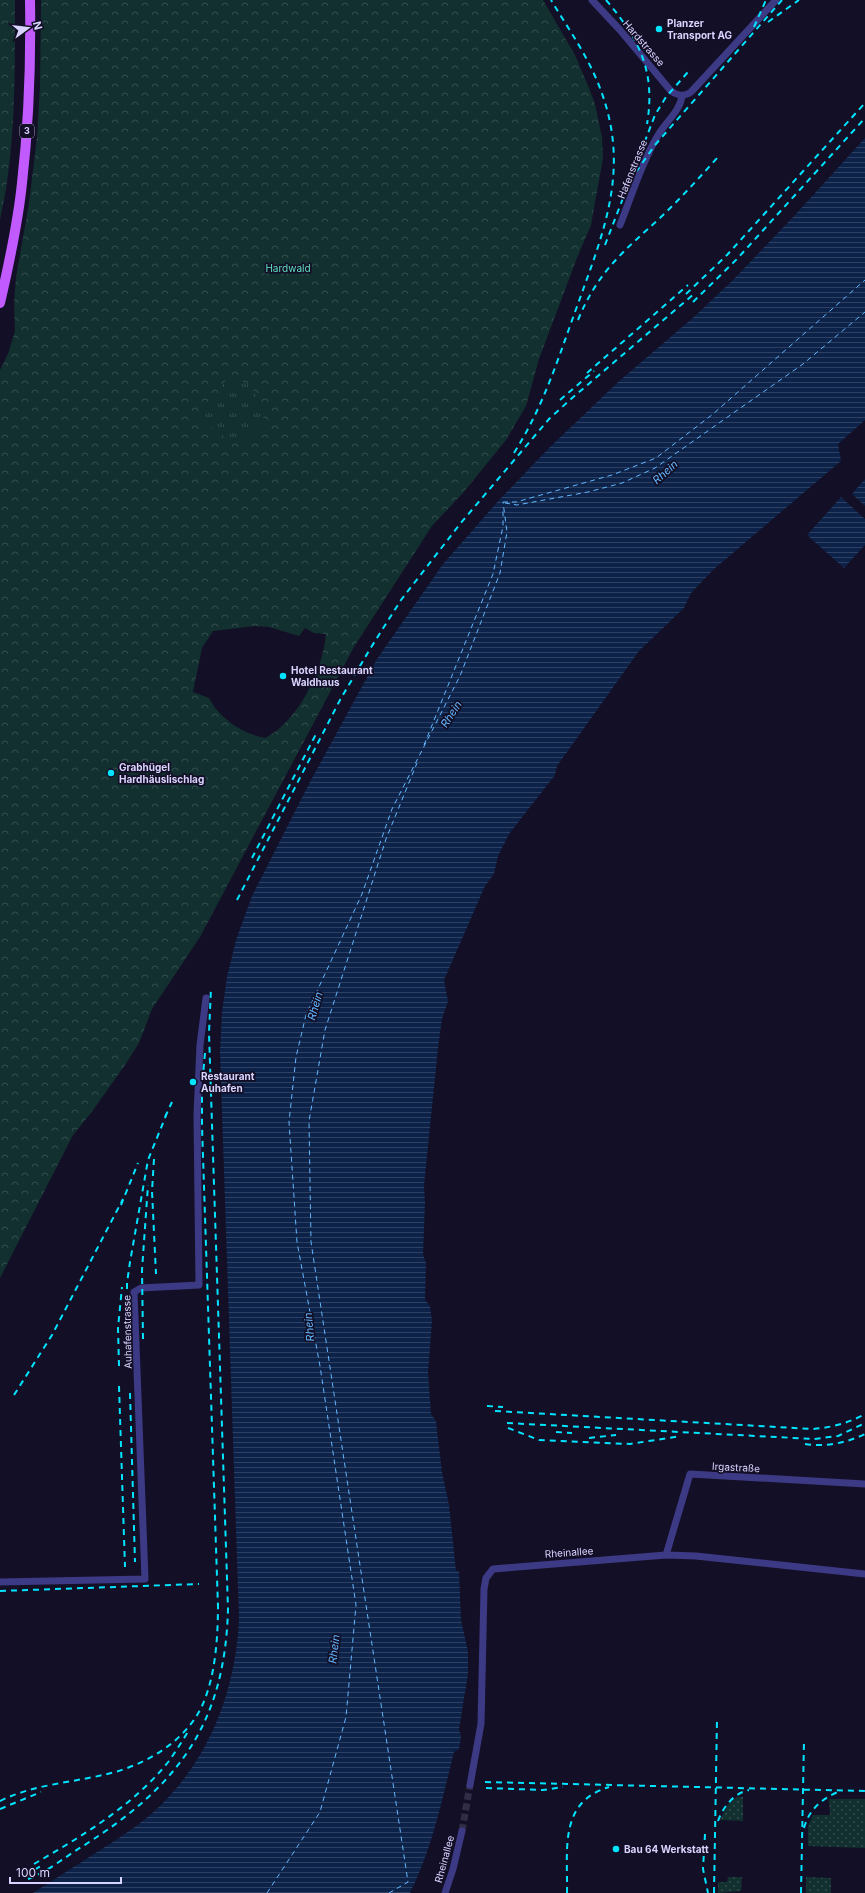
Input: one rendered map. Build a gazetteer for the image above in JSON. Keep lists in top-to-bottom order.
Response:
{
  "streets": {
    "main road": ["3"],
    "street": [
      "Hardstrasse",
      "Hafenstrasse",
      "Auhafenstrasse",
      "Irgastraße",
      "Rheinallee"
    ]
  },
  "crossings": [
    ["Hardstrasse", "Hafenstrasse"],
    ["Irgastraße", "Rheinallee"]
  ],
  "water": ["Rhein"],
  "parks": ["Hardwald"],
  "places": [
    "Planzer Transport AG",
    "Hotel Restaurant Waldhaus",
    "Grabhügel Hardhäuslischlag",
    "Restaurant Auhafen",
    "Bau 64 Werkstatt"
  ],
  "scale_bar": "100 m",
  "north": "right"
}
